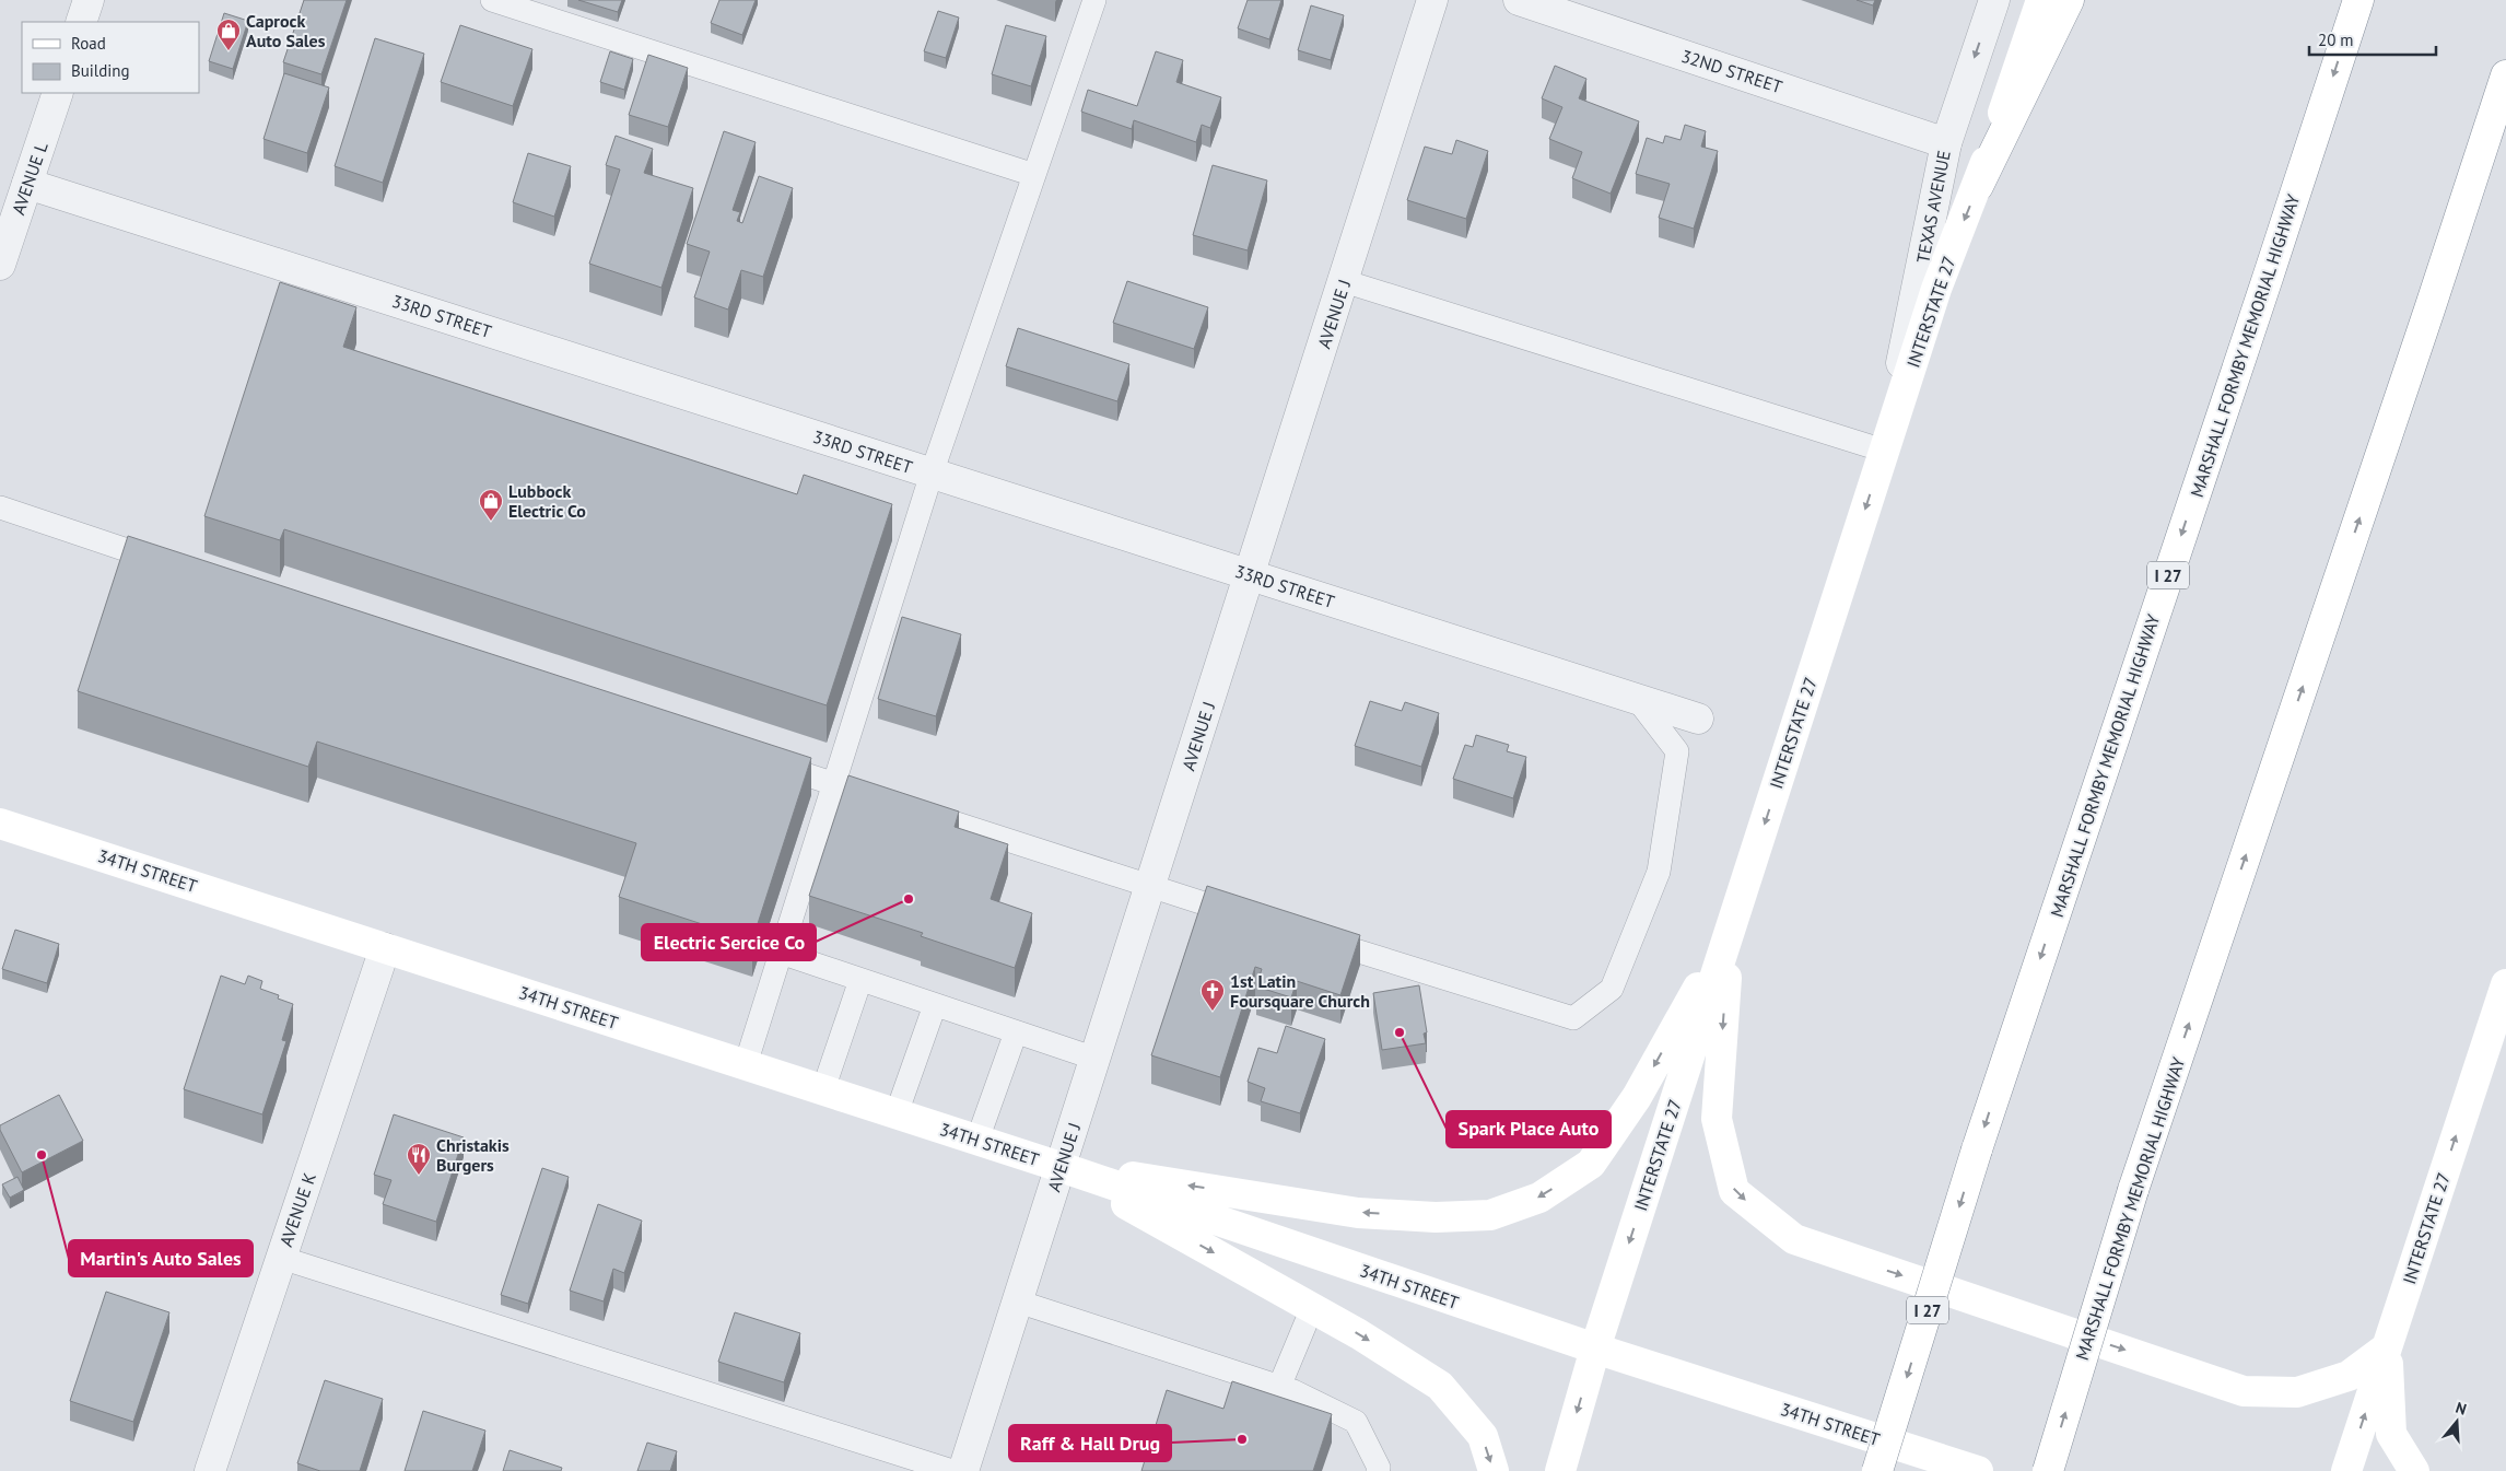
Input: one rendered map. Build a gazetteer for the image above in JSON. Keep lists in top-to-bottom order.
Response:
{
  "streets": {
    "main road": [
      "INTERSTATE 27",
      "MARSHALL FORMBY MEMORIAL HIGHWAY",
      "I 27",
      "34TH STREET"
    ],
    "street": [
      "32ND STREET",
      "AVENUE L",
      "TEXAS AVENUE",
      "AVENUE J",
      "33RD STREET",
      "AVENUE K"
    ]
  },
  "crossings": [
    ["32ND STREET", "TEXAS AVENUE"],
    ["AVENUE L", "33RD STREET"],
    ["TEXAS AVENUE", "INTERSTATE 27"],
    ["INTERSTATE 27", "34TH STREET"],
    ["AVENUE J", "33RD STREET"],
    ["AVENUE J", "34TH STREET"],
    ["34TH STREET", "AVENUE K"]
  ],
  "places": {
    "shop": ["Caprock Auto Sales", "Lubbock Electric Co"],
    "other": [
      "Electric Sercice Co",
      "Spark Place Auto",
      "Martin's Auto Sales",
      "Raff & Hall Drug"
    ],
    "church": ["1st Latin Foursquare Church"],
    "restaurant": ["Christakis Burgers"]
  },
  "legend": ["Road", "Building"],
  "scale_bar": "20 m",
  "north": "top"
}
